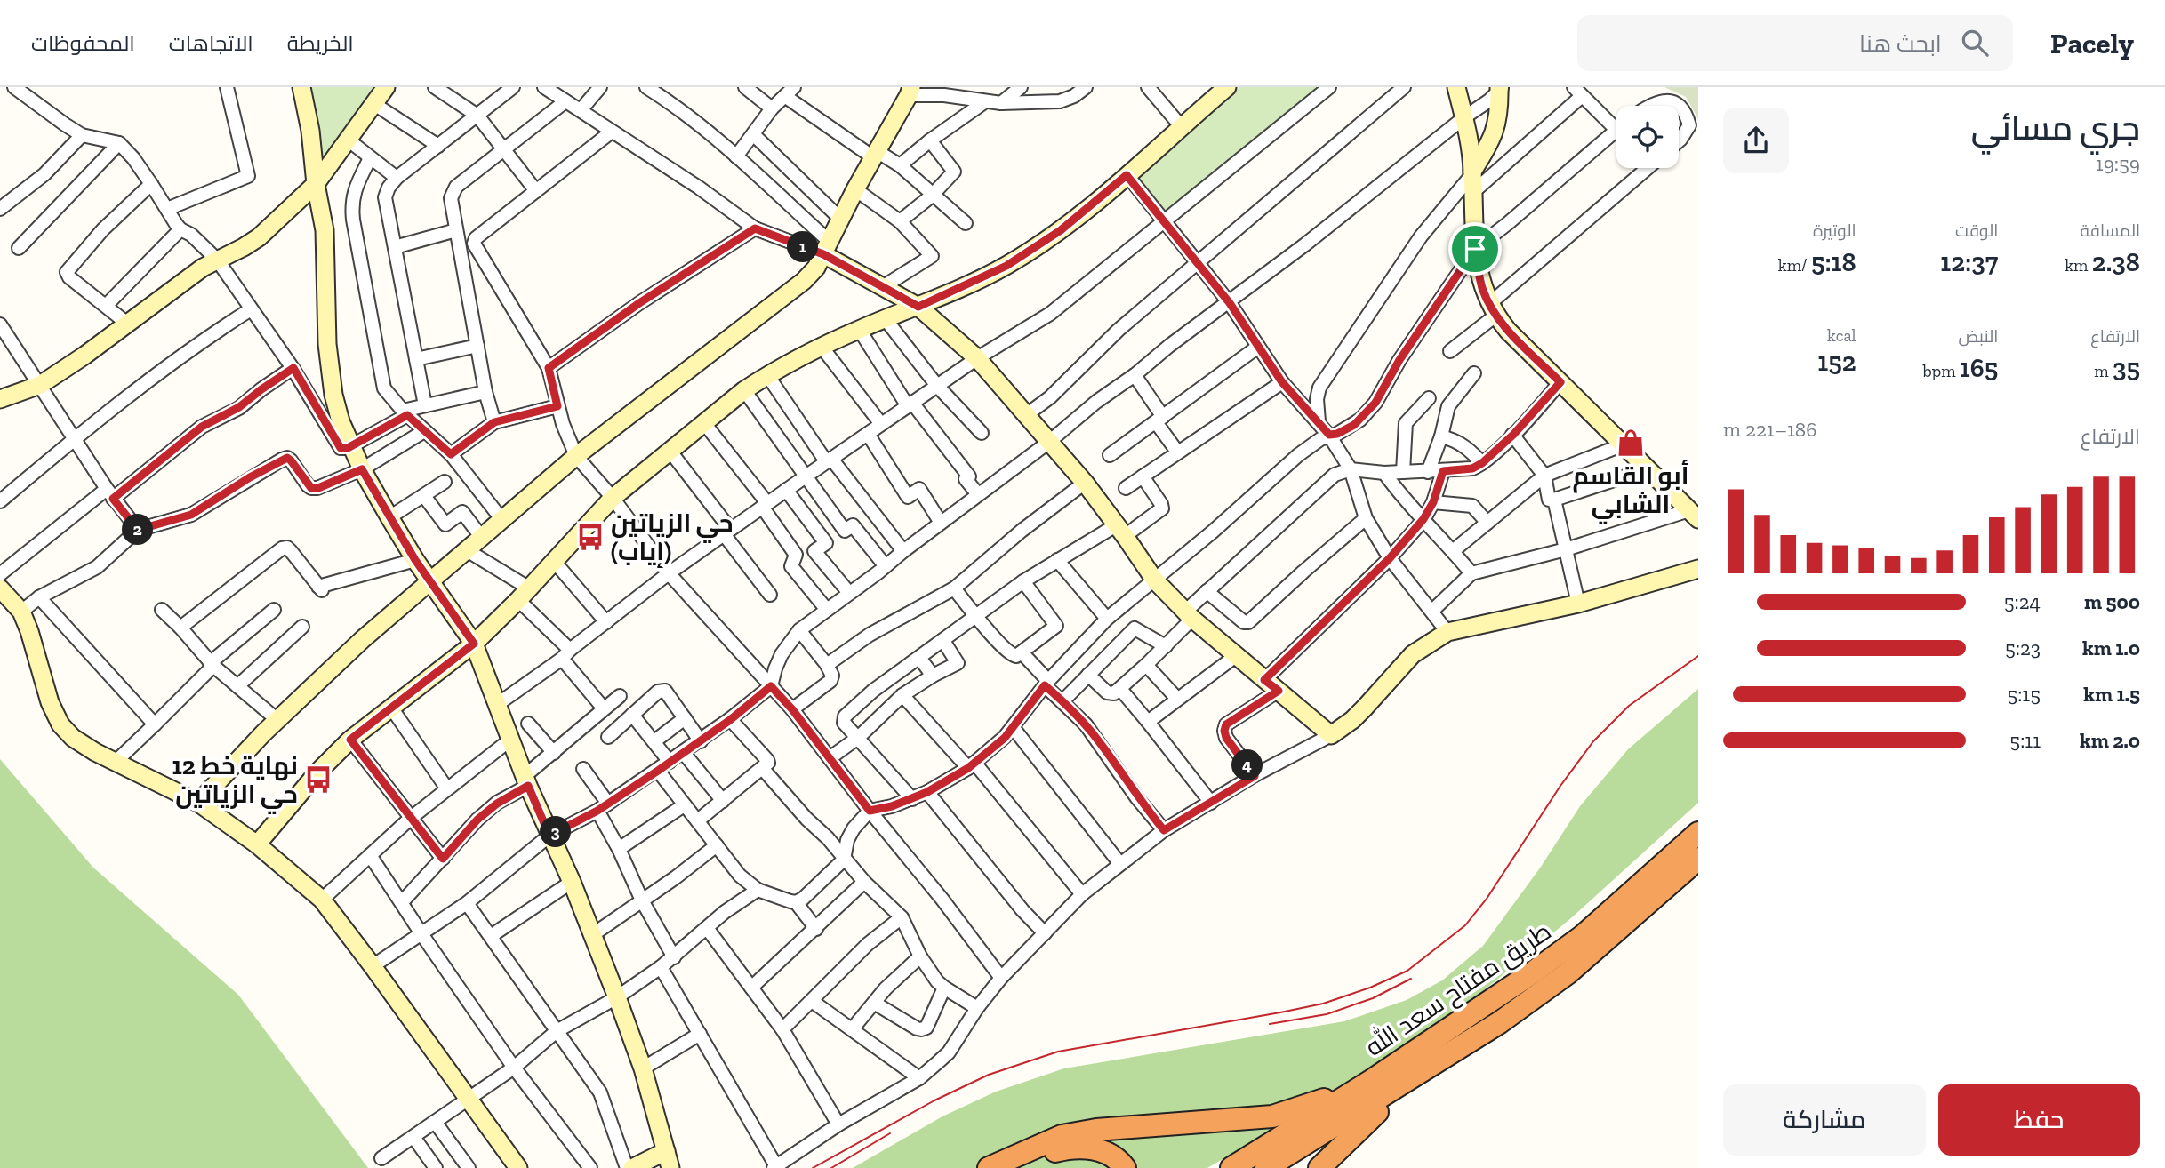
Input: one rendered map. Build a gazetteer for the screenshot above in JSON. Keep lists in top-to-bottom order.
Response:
{
  "streets": {
    "highway": ["طريق مفتاح سعد الله"]
  },
  "places": {
    "shop": ["أبو القاسم الشابي"],
    "bus stop": ["حي الزياتين (إياب)", "نهاية خط 12 حي الزياتين"]
  },
  "page": {
    "header": "Pacely",
    "search": "ابحث هنا",
    "nav": ["الخريطة", "الاتجاهات", "المحفوظات"],
    "heading": ["جري مسائي", "19:59"],
    "stats": [
      ["المسافة", "2.38 km"],
      ["الوقت", "12:37"],
      ["الوتيرة", "5:18 /km"],
      ["الارتفاع", "35 m"],
      ["النبض", "165 bpm"],
      ["kcal", "152"]
    ],
    "pins": [
      "1",
      "2",
      "4",
      "3"
    ],
    "chart": ["الارتفاع", "186–221 m"],
    "list": [
      {
        "name": "500 m",
        "note": "5:24"
      },
      {
        "name": "1.0 km",
        "note": "5:23"
      },
      {
        "name": "1.5 km",
        "note": "5:15"
      },
      {
        "name": "2.0 km",
        "note": "5:11"
      }
    ],
    "buttons": ["حفظ", "مشاركة"]
  }
}
